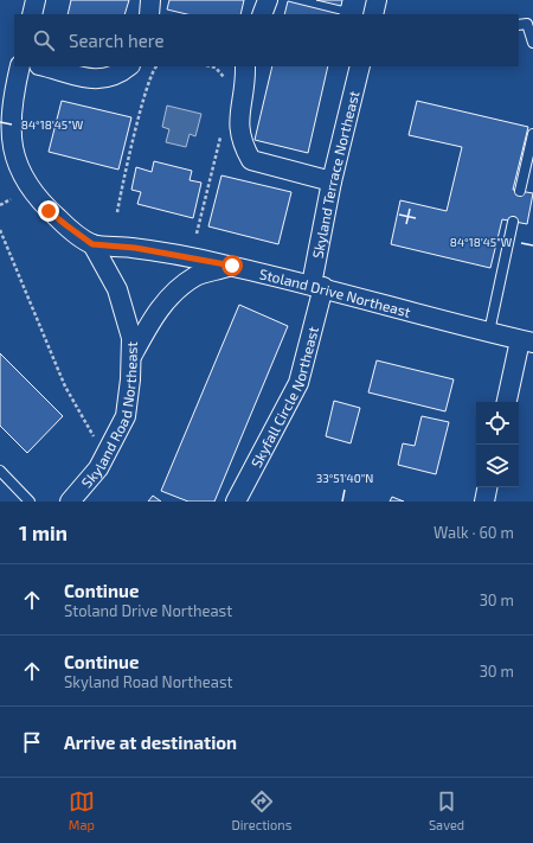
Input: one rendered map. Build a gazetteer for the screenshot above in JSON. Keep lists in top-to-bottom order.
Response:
{
  "streets": {
    "street": [
      "Skyland Terrace Northeast",
      "Stoland Drive Northeast",
      "Skyfall Circle Northeast",
      "Skyland Road Northeast"
    ]
  },
  "crossings": [
    ["Skyland Terrace Northeast", "Stoland Drive Northeast"],
    ["Skyland Terrace Northeast", "Skyfall Circle Northeast"],
    ["Stoland Drive Northeast", "Skyfall Circle Northeast"],
    ["Stoland Drive Northeast", "Skyland Road Northeast"]
  ],
  "page": {
    "search": "Search here",
    "heading": ["1 min", "Walk · 60 m"],
    "list": [
      ["Continue", "Stoland Drive Northeast", "30 m"],
      ["Continue", "Skyland Road Northeast", "30 m"],
      "Arrive at destination"
    ],
    "nav": ["Map", "Directions", "Saved"]
  },
  "coordinates": ["84°18'45\"W", "33°51'40\"N"]
}
